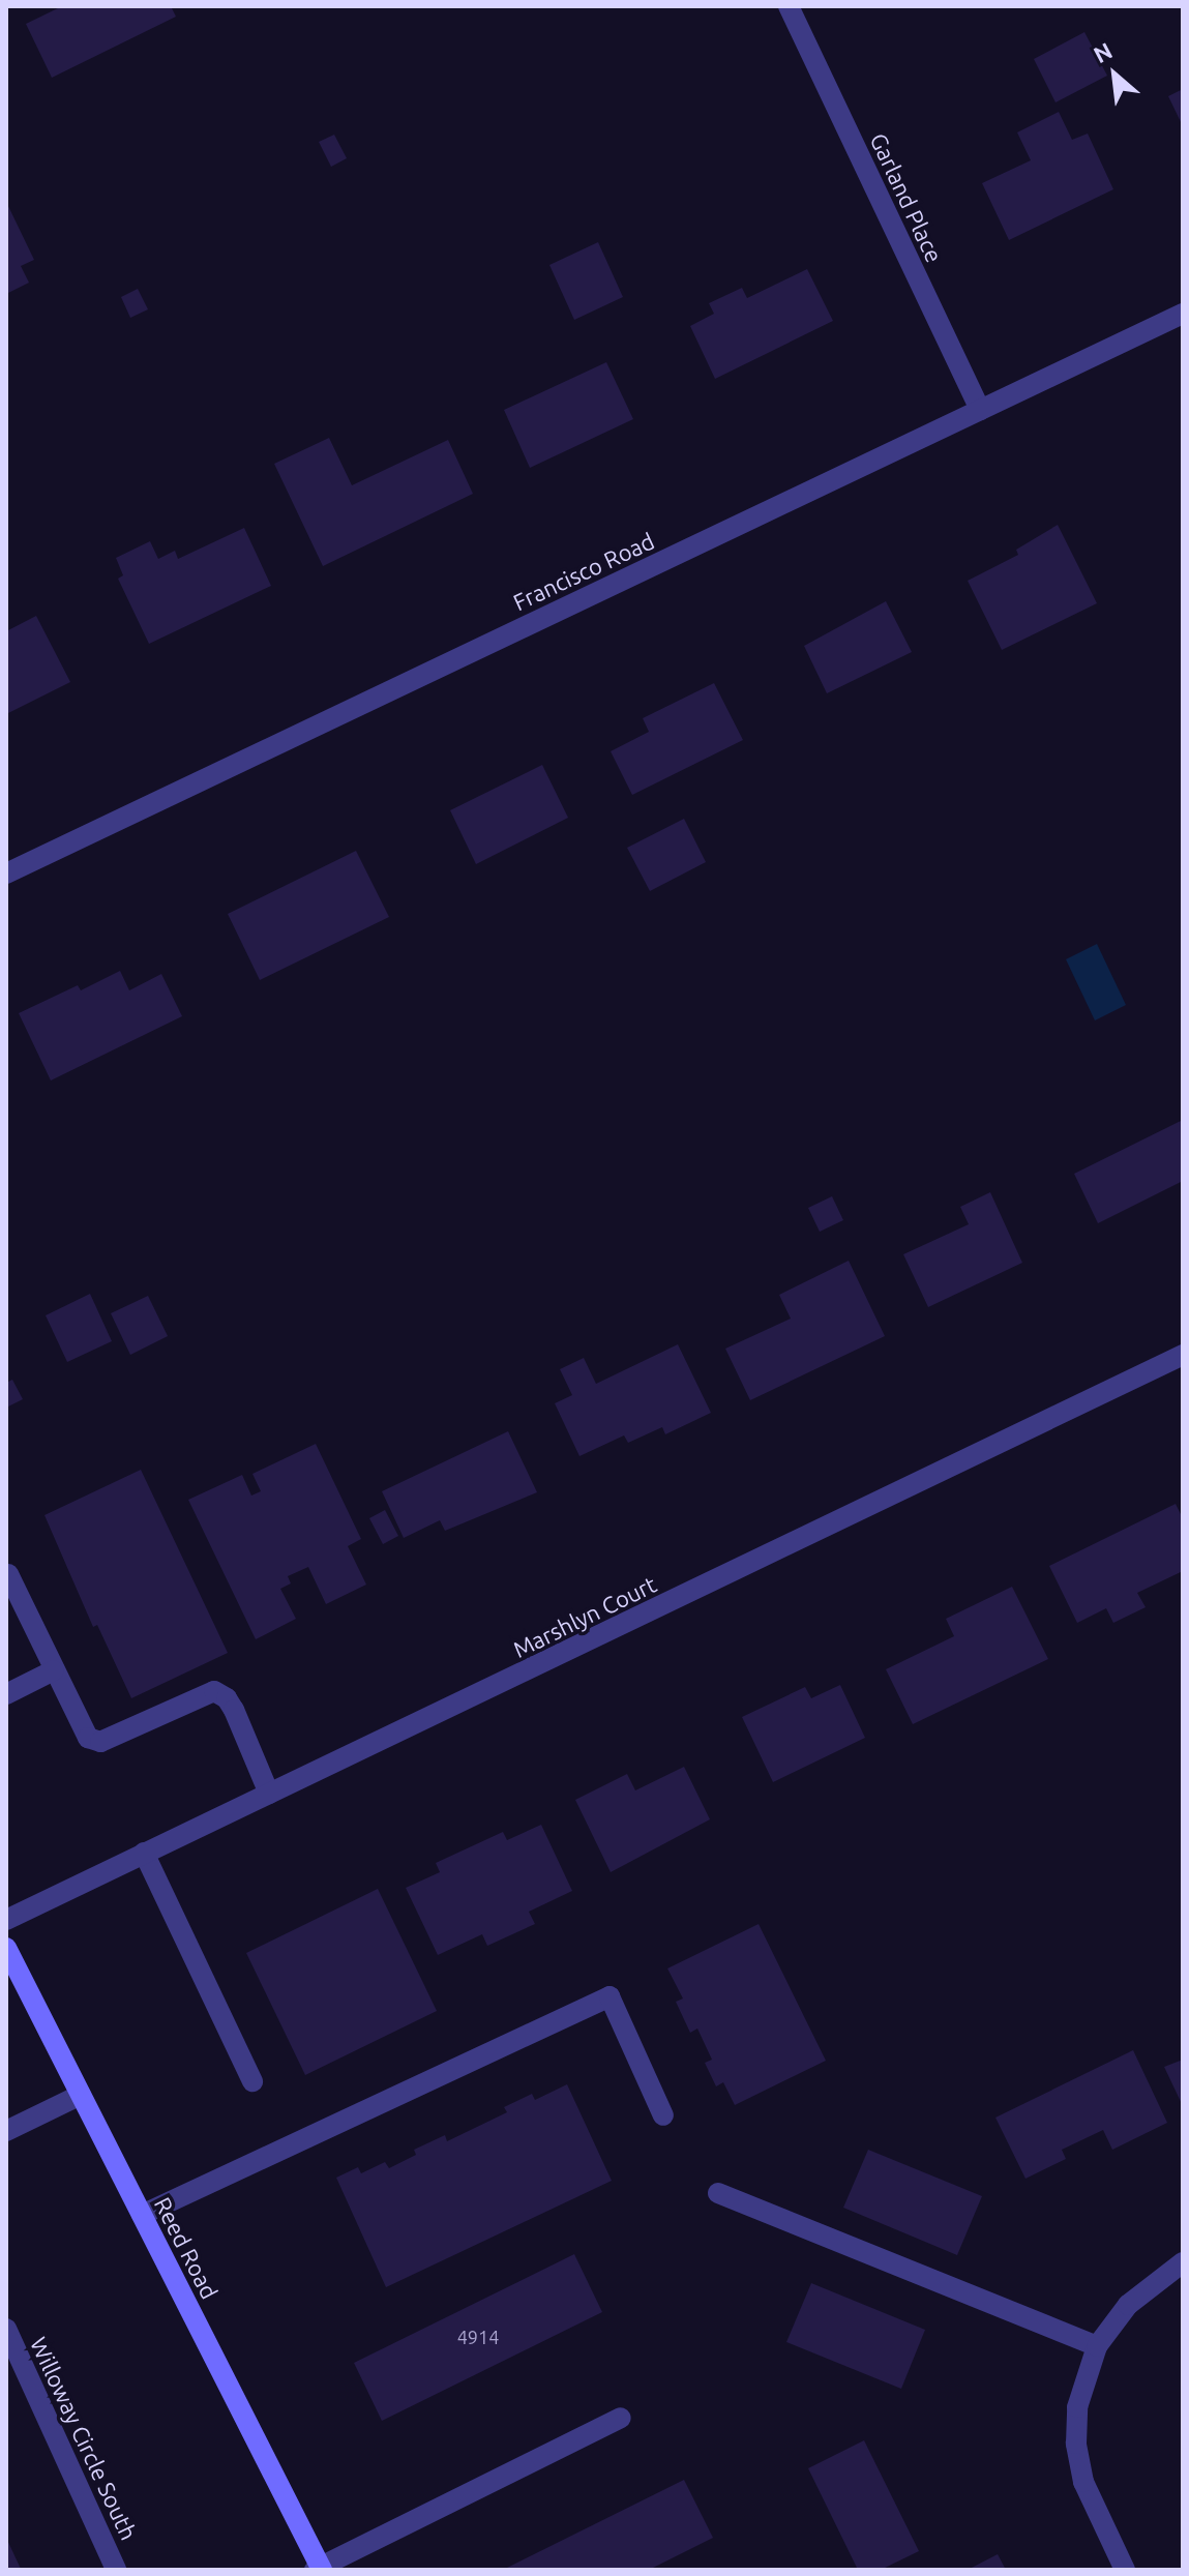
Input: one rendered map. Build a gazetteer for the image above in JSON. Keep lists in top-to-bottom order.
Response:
{
  "streets": {
    "main road": ["Reed Road"],
    "street": [
      "Garland Place",
      "Francisco Road",
      "Marshlyn Court",
      "Willoway Circle South"
    ]
  },
  "crossings": [
    ["Garland Place", "Francisco Road"]
  ],
  "house_numbers": ["4914"],
  "north": "top left"
}
